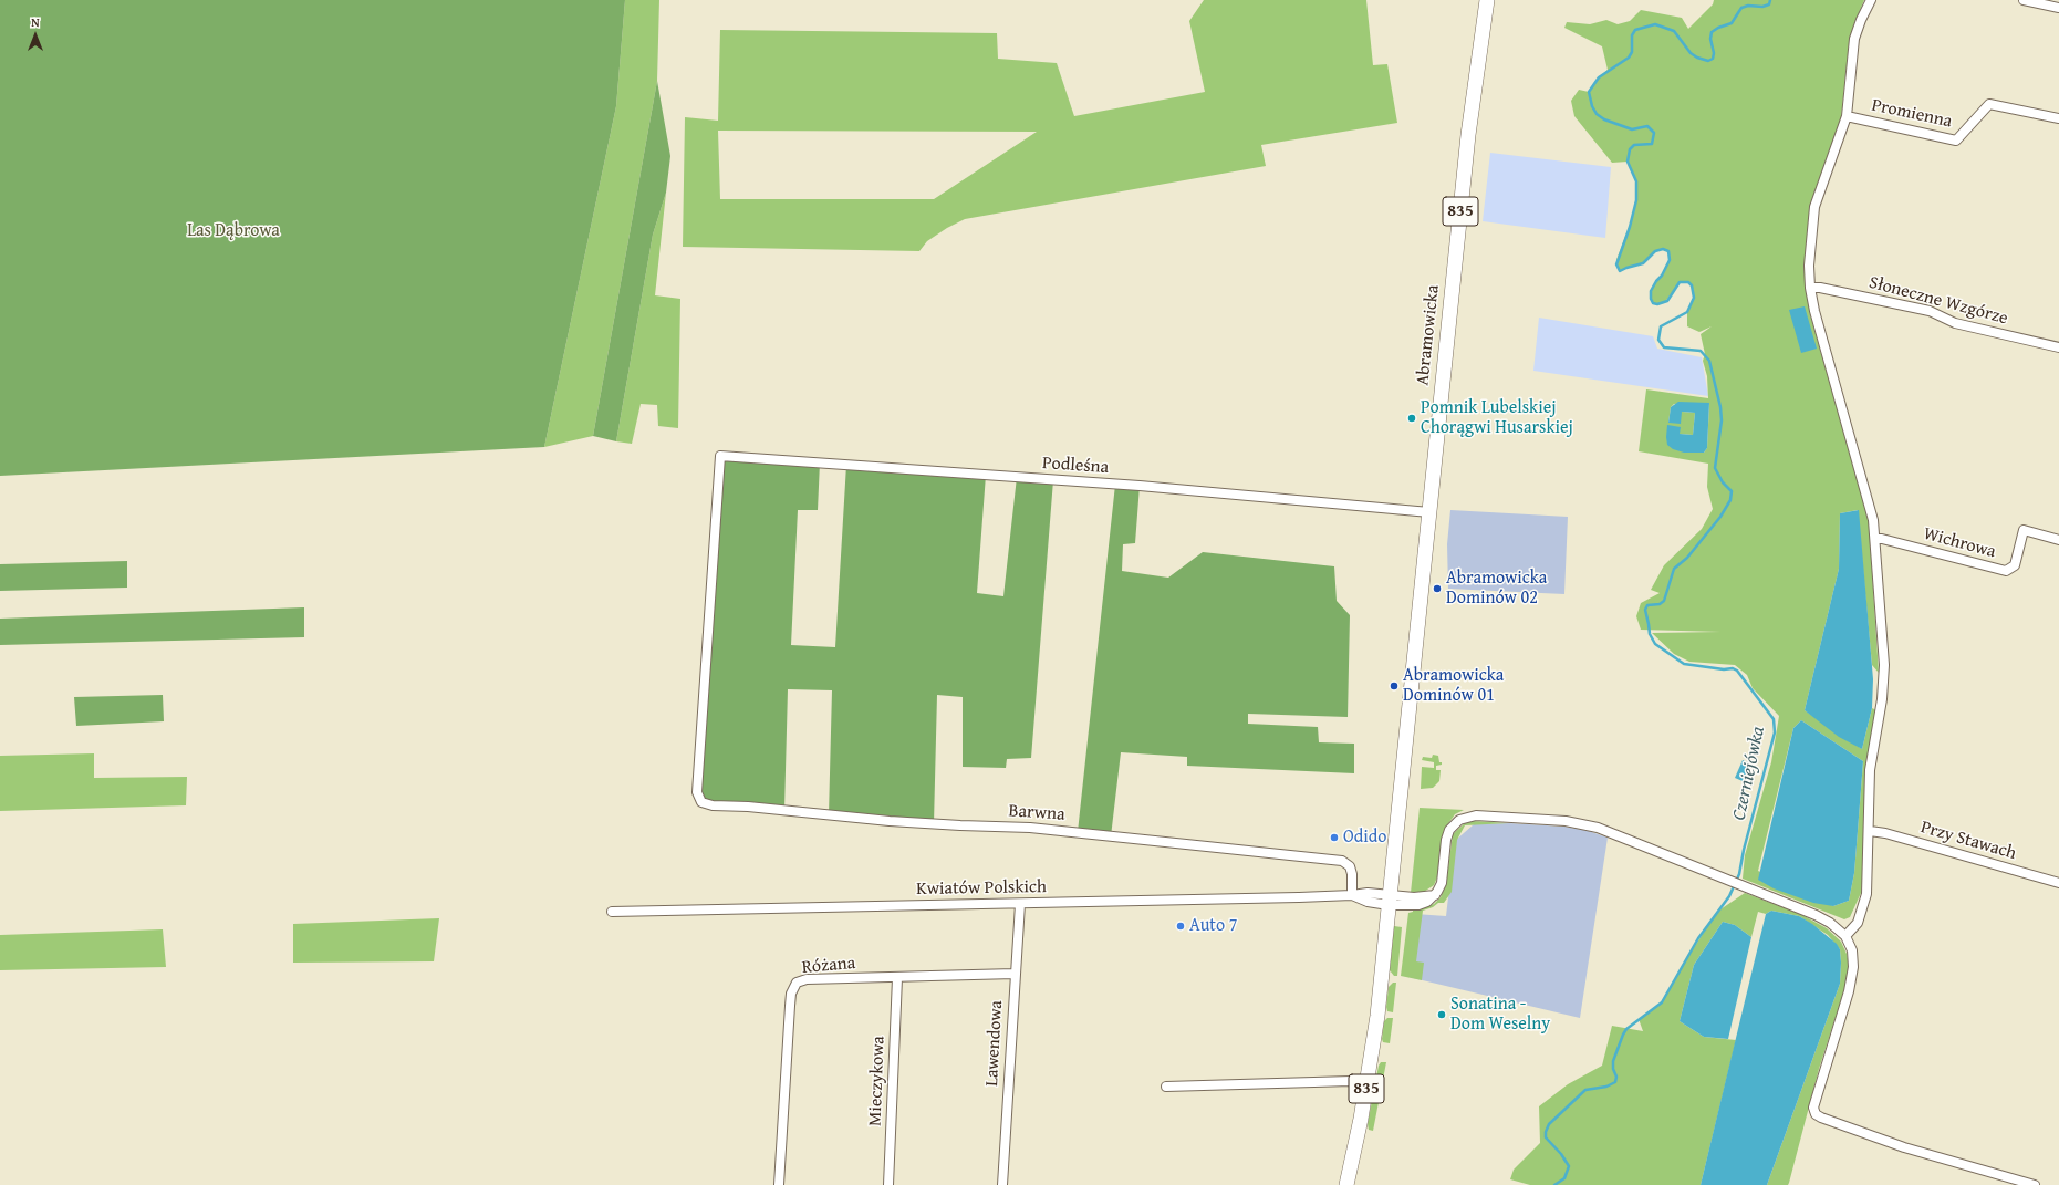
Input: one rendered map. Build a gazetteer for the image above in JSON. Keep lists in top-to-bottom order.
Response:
{
  "streets": {
    "main road": ["835", "Abramowicka"],
    "street": [
      "Promienna",
      "Słoneczne Wzgórze",
      "Podleśna",
      "Wichrowa",
      "Barwna",
      "Przy Stawach",
      "Kwiatów Polskich",
      "Różana",
      "Lawendowa",
      "Mieczykowa"
    ]
  },
  "crossings": [
    ["835", "Abramowicka"],
    ["835", "Kwiatów Polskich"],
    ["Abramowicka", "Podleśna"],
    ["Abramowicka", "Kwiatów Polskich"],
    ["Podleśna", "Barwna"],
    ["Barwna", "Kwiatów Polskich"],
    ["Kwiatów Polskich", "Lawendowa"],
    ["Różana", "Lawendowa"],
    ["Różana", "Mieczykowa"]
  ],
  "water": ["Czerniejówka"],
  "parks": ["Las Dąbrowa"],
  "places": [
    "Pomnik Lubelskiej Chorągwi Husarskiej",
    "Abramowicka Dominów 02",
    "Abramowicka Dominów 01",
    "Odido",
    "Auto 7",
    "Sonatina - Dom Weselny"
  ],
  "north": "top"
}
